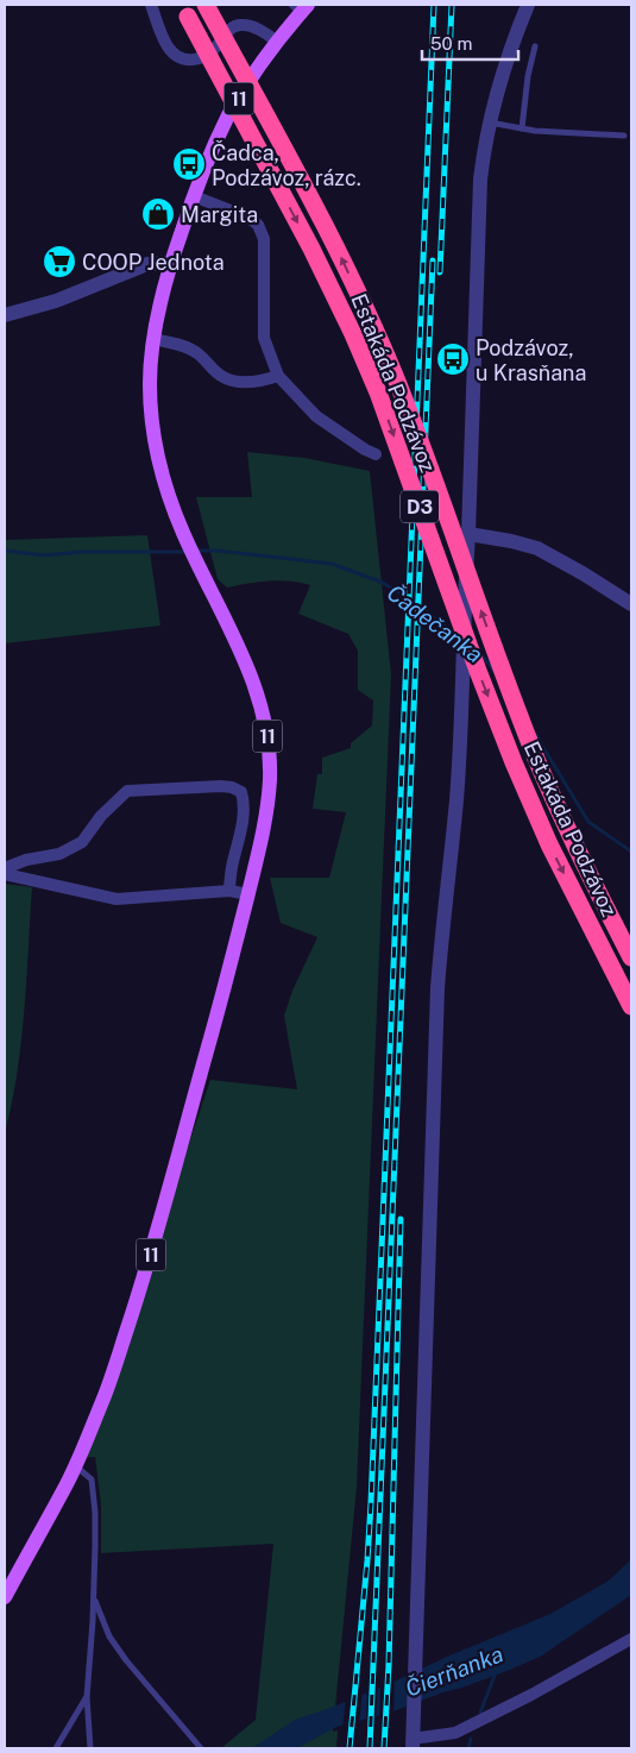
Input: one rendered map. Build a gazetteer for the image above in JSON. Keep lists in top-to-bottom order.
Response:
{
  "streets": {
    "highway": ["Estakáda Podzávoz", "D3"],
    "main road": ["11"]
  },
  "water": ["Čadečanka", "Čierňanka"],
  "places": {
    "bus stop": ["Čadca, Podzávoz, rázc.", "Podzávoz, u Krasňana"],
    "shop": ["Margita"],
    "supermarket": ["COOP Jednota"]
  },
  "scale_bar": "50 m"
}
